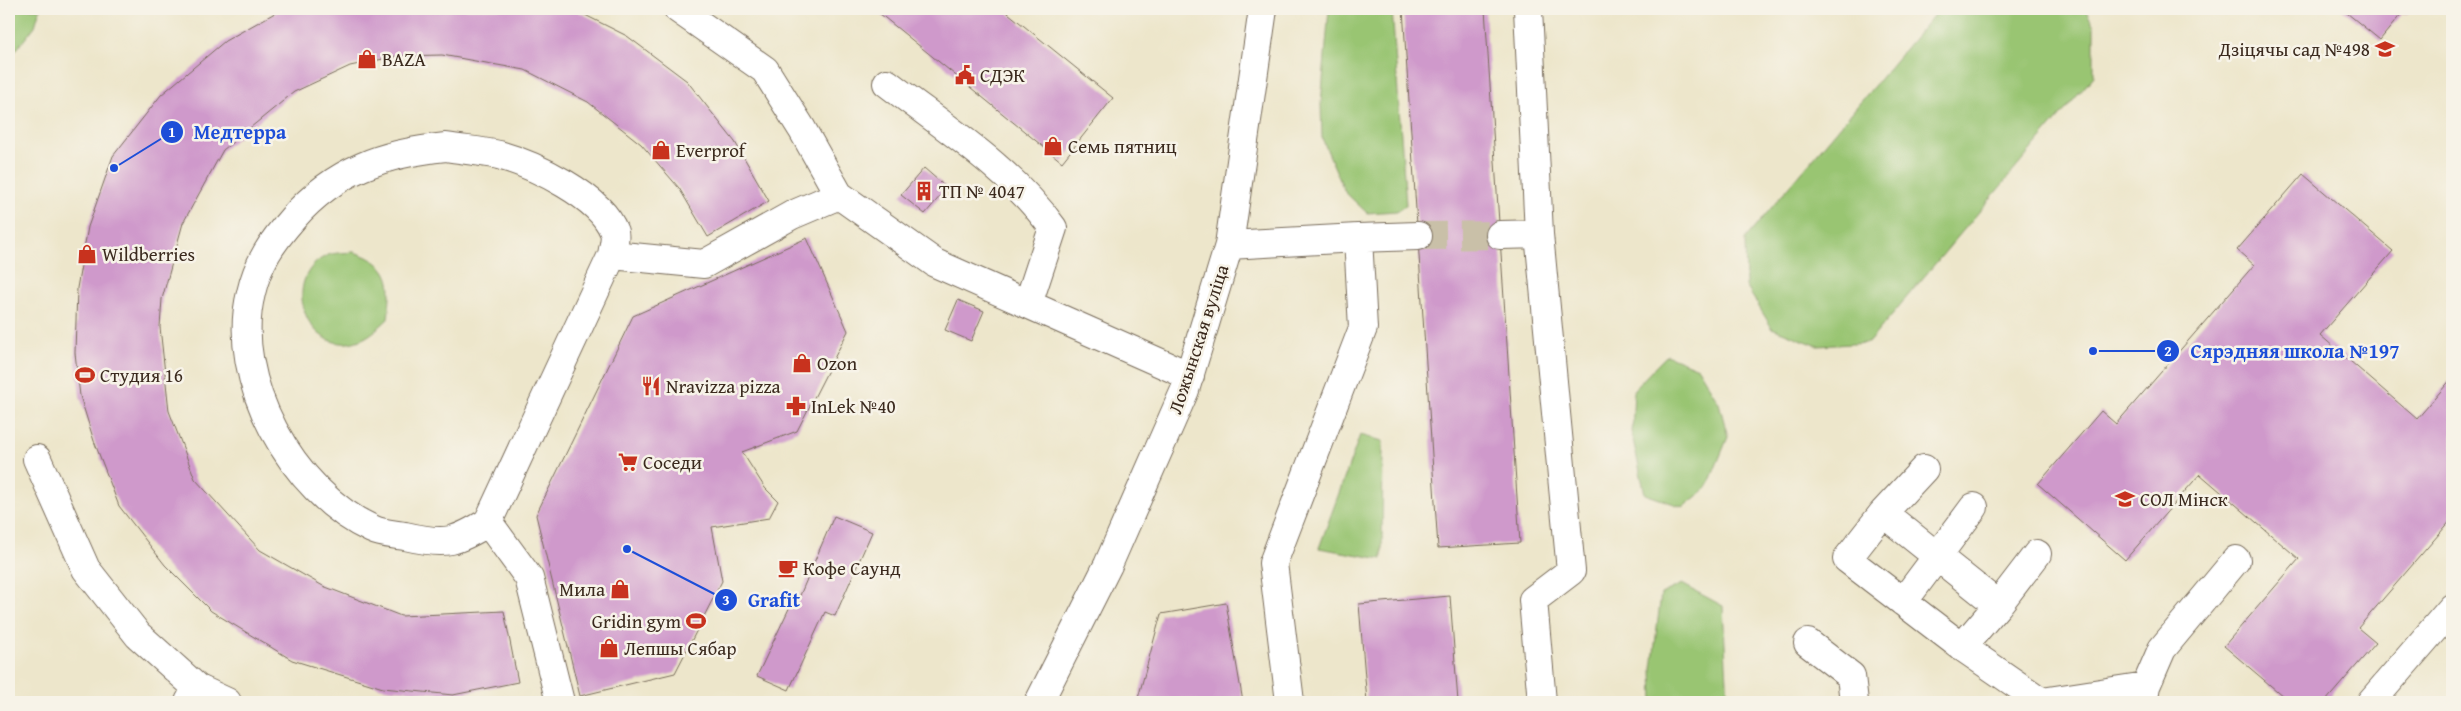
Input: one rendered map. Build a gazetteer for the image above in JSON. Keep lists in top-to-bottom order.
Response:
{
  "streets": {
    "street": ["Ложынская вуліца"]
  },
  "places": {
    "school or university": ["Дзіцячы сад №498", "СОЛ Мінск"],
    "shop": [
      "BAZA",
      "Семь пятниц",
      "Everprof",
      "Wildberries",
      "Ozon",
      "Мила",
      "Лепшы Сябар"
    ],
    "public building": ["СДЭК"],
    "other": ["Медтерра", "Сярэдняя школа №197", "Grafit"],
    "building": ["ТП № 4047"],
    "sports": ["Студия 16", "Gridin gym"],
    "restaurant": ["Nravizza pizza"],
    "pharmacy": ["InLek №40"],
    "supermarket": ["Соседи"],
    "cafe": ["Кофе Саунд"]
  }
}
